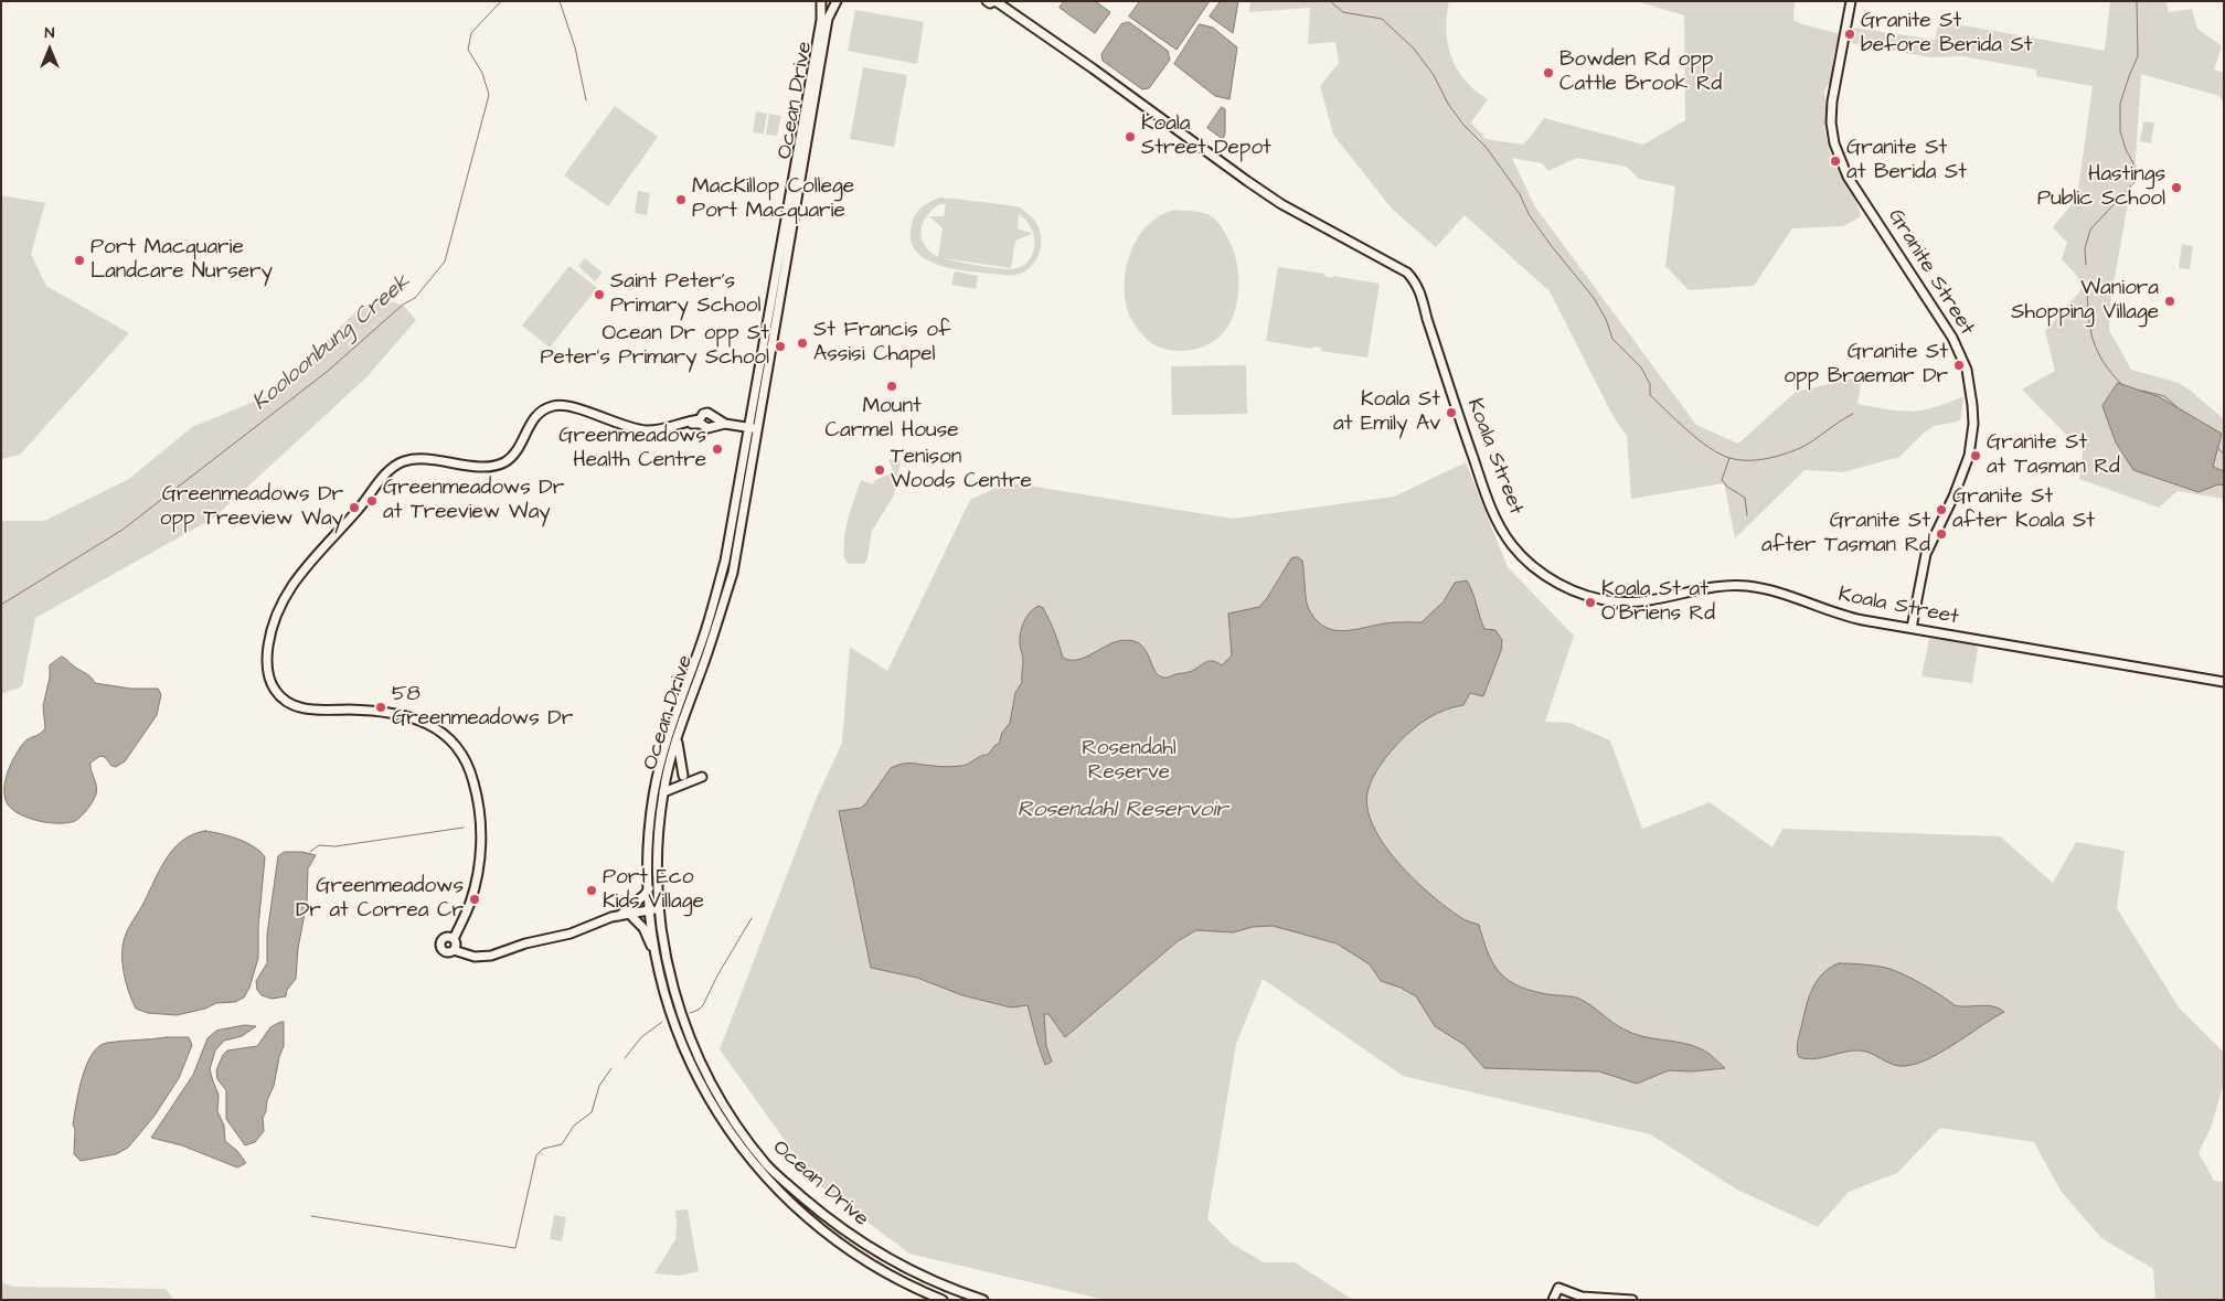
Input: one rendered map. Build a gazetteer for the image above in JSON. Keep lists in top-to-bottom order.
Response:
{
  "streets": {
    "street": ["Ocean Drive", "Granite Street", "Koala Street"]
  },
  "crossings": [
    ["Granite Street", "Koala Street"]
  ],
  "water": ["Kooloonbung Creek", "Rosendahl Reservoir"],
  "parks": ["Rosendahl Reserve"],
  "places": [
    "Granite St before Berida St",
    "Bowden Rd opp Cattle Brook Rd",
    "Koala Street Depot",
    "Granite St at Berida St",
    "Hastings Public School",
    "MacKillop College Port Macquarie",
    "Port Macquarie Landcare Nursery",
    "Saint Peter's Primary School",
    "Waniora Shopping Village",
    "St Francis of Assisi Chapel",
    "Ocean Dr opp St Peter's Primary School",
    "Granite St opp Braemar Dr",
    "Mount Carmel House",
    "Koala St at Emily Av",
    "Greenmeadows Health Centre",
    "Granite St at Tasman Rd",
    "Tenison Woods Centre",
    "Greenmeadows Dr at Treeview Way",
    "Greenmeadows Dr opp Treeview Way",
    "Granite St after Koala St",
    "Granite St after Tasman Rd",
    "Koala St at O'Briens Rd",
    "58 Greenmeadows Dr",
    "Port Eco Kids Village",
    "Greenmeadows Dr at Correa Cr"
  ],
  "north": "top"
}
